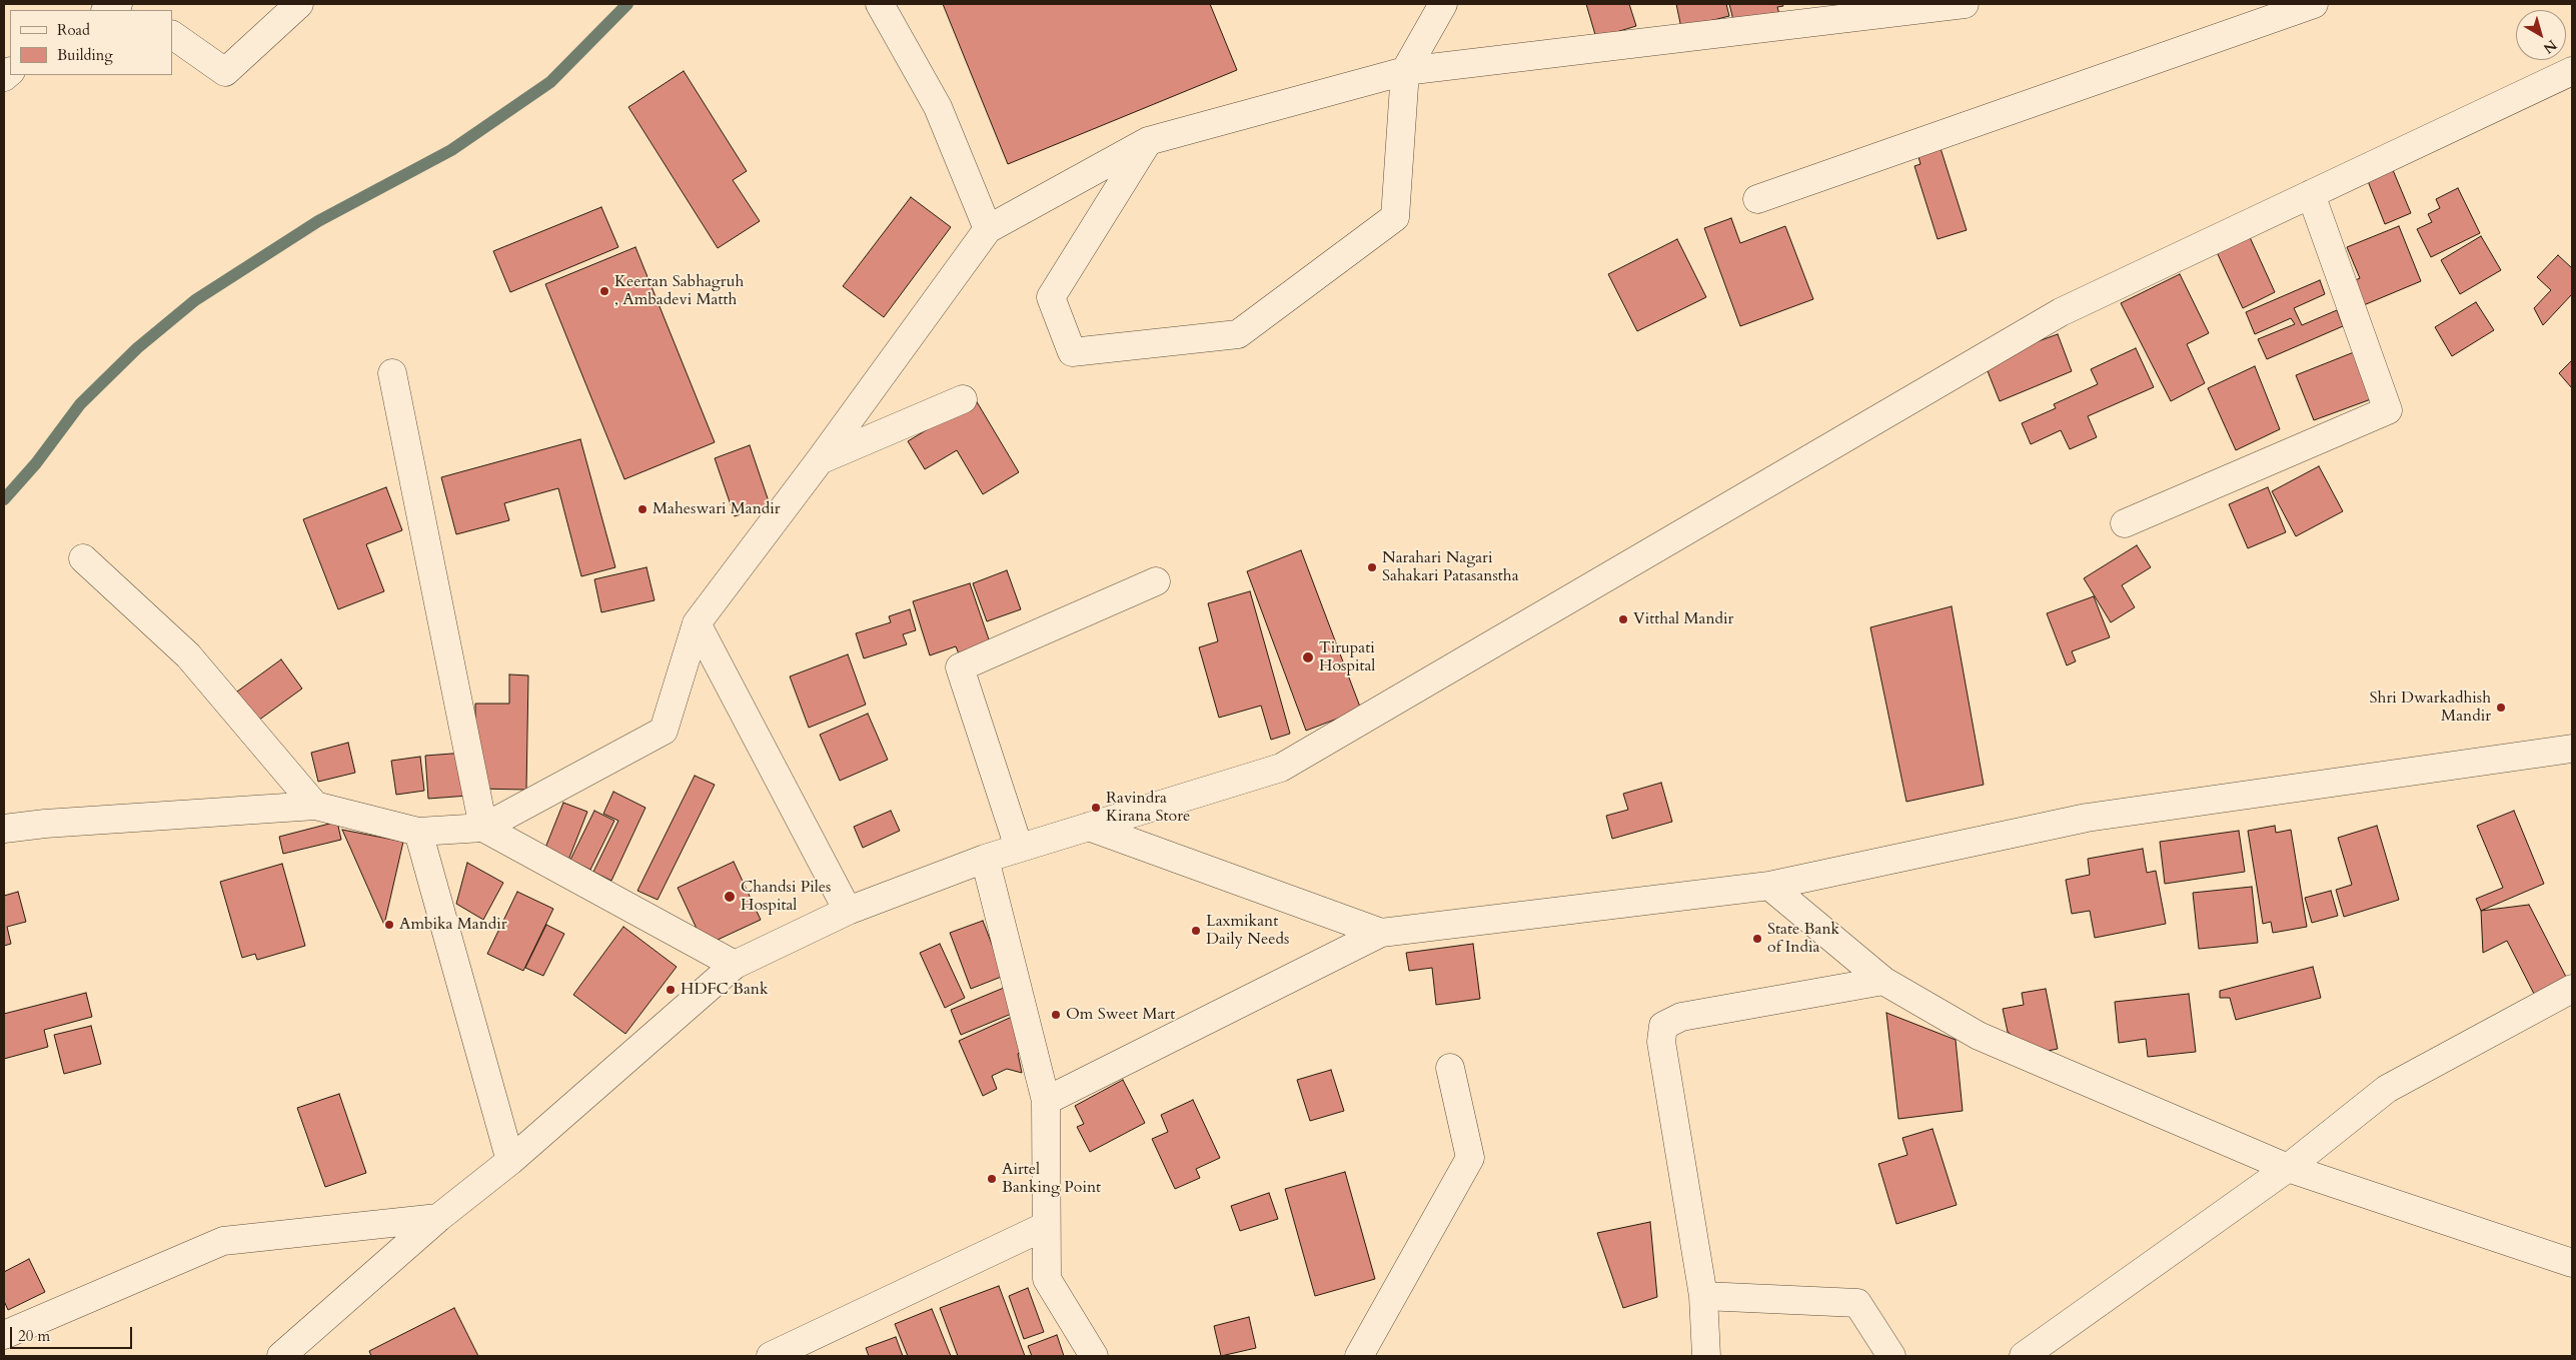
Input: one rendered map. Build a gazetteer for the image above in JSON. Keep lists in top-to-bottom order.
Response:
{
  "places": [
    "Keertan Sabhagruh , Ambadevi Matth",
    "Maheswari Mandir",
    "Narahari Nagari Sahakari Patasanstha",
    "Vitthal Mandir",
    "Tirupati Hospital",
    "Shri Dwarkadhish Mandir",
    "Ravindra Kirana Store",
    "Chandsi Piles Hospital",
    "Ambika Mandir",
    "Laxmikant Daily Needs",
    "State Bank of India",
    "HDFC Bank",
    "Om Sweet Mart",
    "Airtel Banking Point"
  ],
  "legend": ["Road", "Building"],
  "scale_bar": "20 m",
  "north": "bottom right"
}
